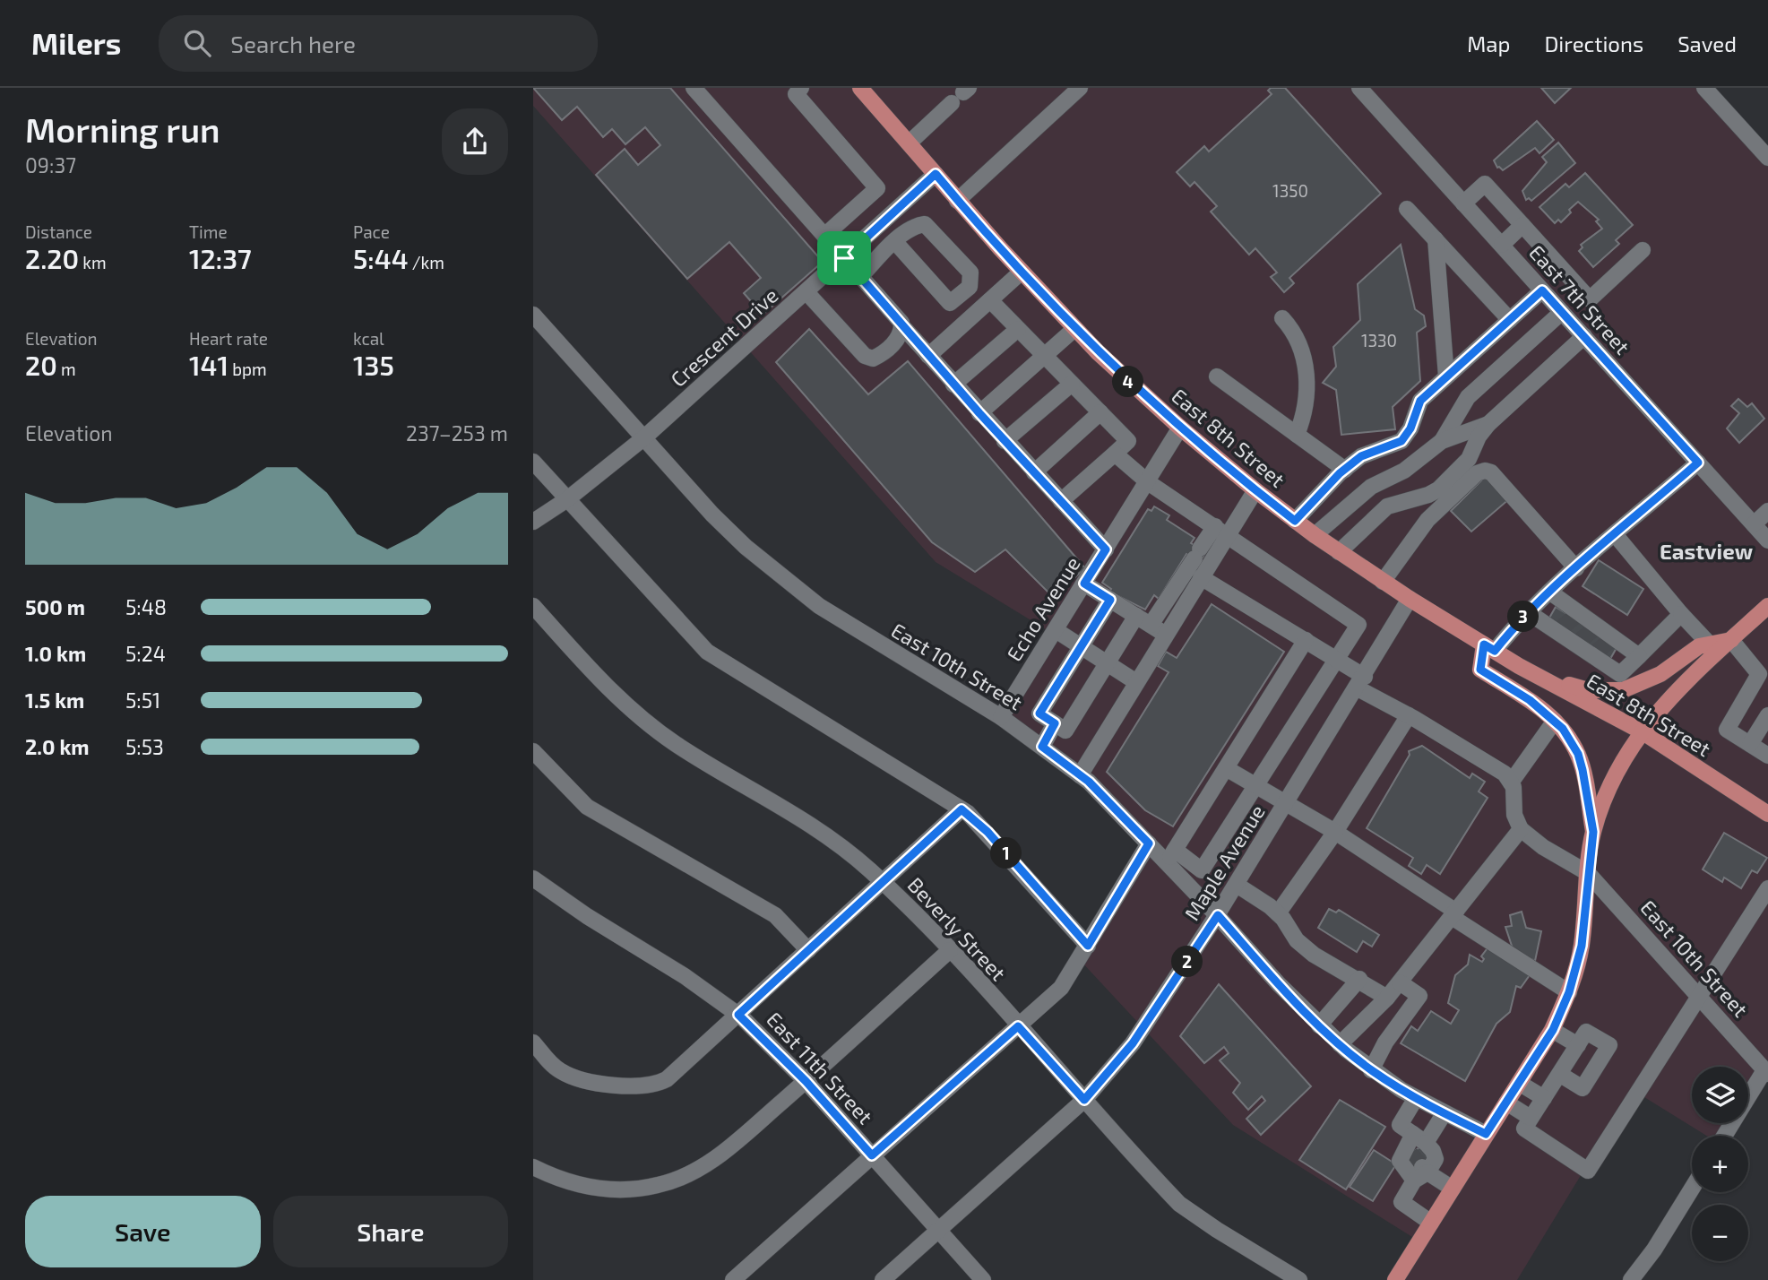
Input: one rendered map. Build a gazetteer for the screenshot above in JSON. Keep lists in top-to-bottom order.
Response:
{
  "streets": {
    "main road": ["East 8th Street"],
    "street": [
      "East 7th Street",
      "Crescent Drive",
      "Echo Avenue",
      "East 10th Street",
      "Maple Avenue",
      "Beverly Street",
      "East 11th Street"
    ]
  },
  "crossings": [
    ["Crescent Drive", "East 8th Street"],
    ["Crescent Drive", "East 10th Street"],
    ["East 8th Street", "Echo Avenue"],
    ["East 8th Street", "Maple Avenue"],
    ["Echo Avenue", "East 10th Street"],
    ["East 10th Street", "Maple Avenue"],
    ["Maple Avenue", "Beverly Street"],
    ["Maple Avenue", "East 11th Street"]
  ],
  "districts": ["Eastview"],
  "house_numbers": ["1350", "1330"],
  "page": {
    "header": "Milers",
    "search": "Search here",
    "nav": ["Map", "Directions", "Saved"],
    "heading": ["Morning run", "09:37"],
    "stats": [
      ["Distance", "2.20 km"],
      ["Time", "12:37"],
      ["Pace", "5:44 /km"],
      ["Elevation", "20 m"],
      ["Heart rate", "141 bpm"],
      ["kcal", "135"]
    ],
    "pins": [
      "4",
      "3",
      "1",
      "2"
    ],
    "chart": ["Elevation", "237–253 m"],
    "list": [
      {
        "name": "500 m",
        "note": "5:48"
      },
      {
        "name": "1.0 km",
        "note": "5:24"
      },
      {
        "name": "1.5 km",
        "note": "5:51"
      },
      {
        "name": "2.0 km",
        "note": "5:53"
      }
    ],
    "map_buttons": ["+", "−"],
    "buttons": ["Save", "Share"]
  }
}
